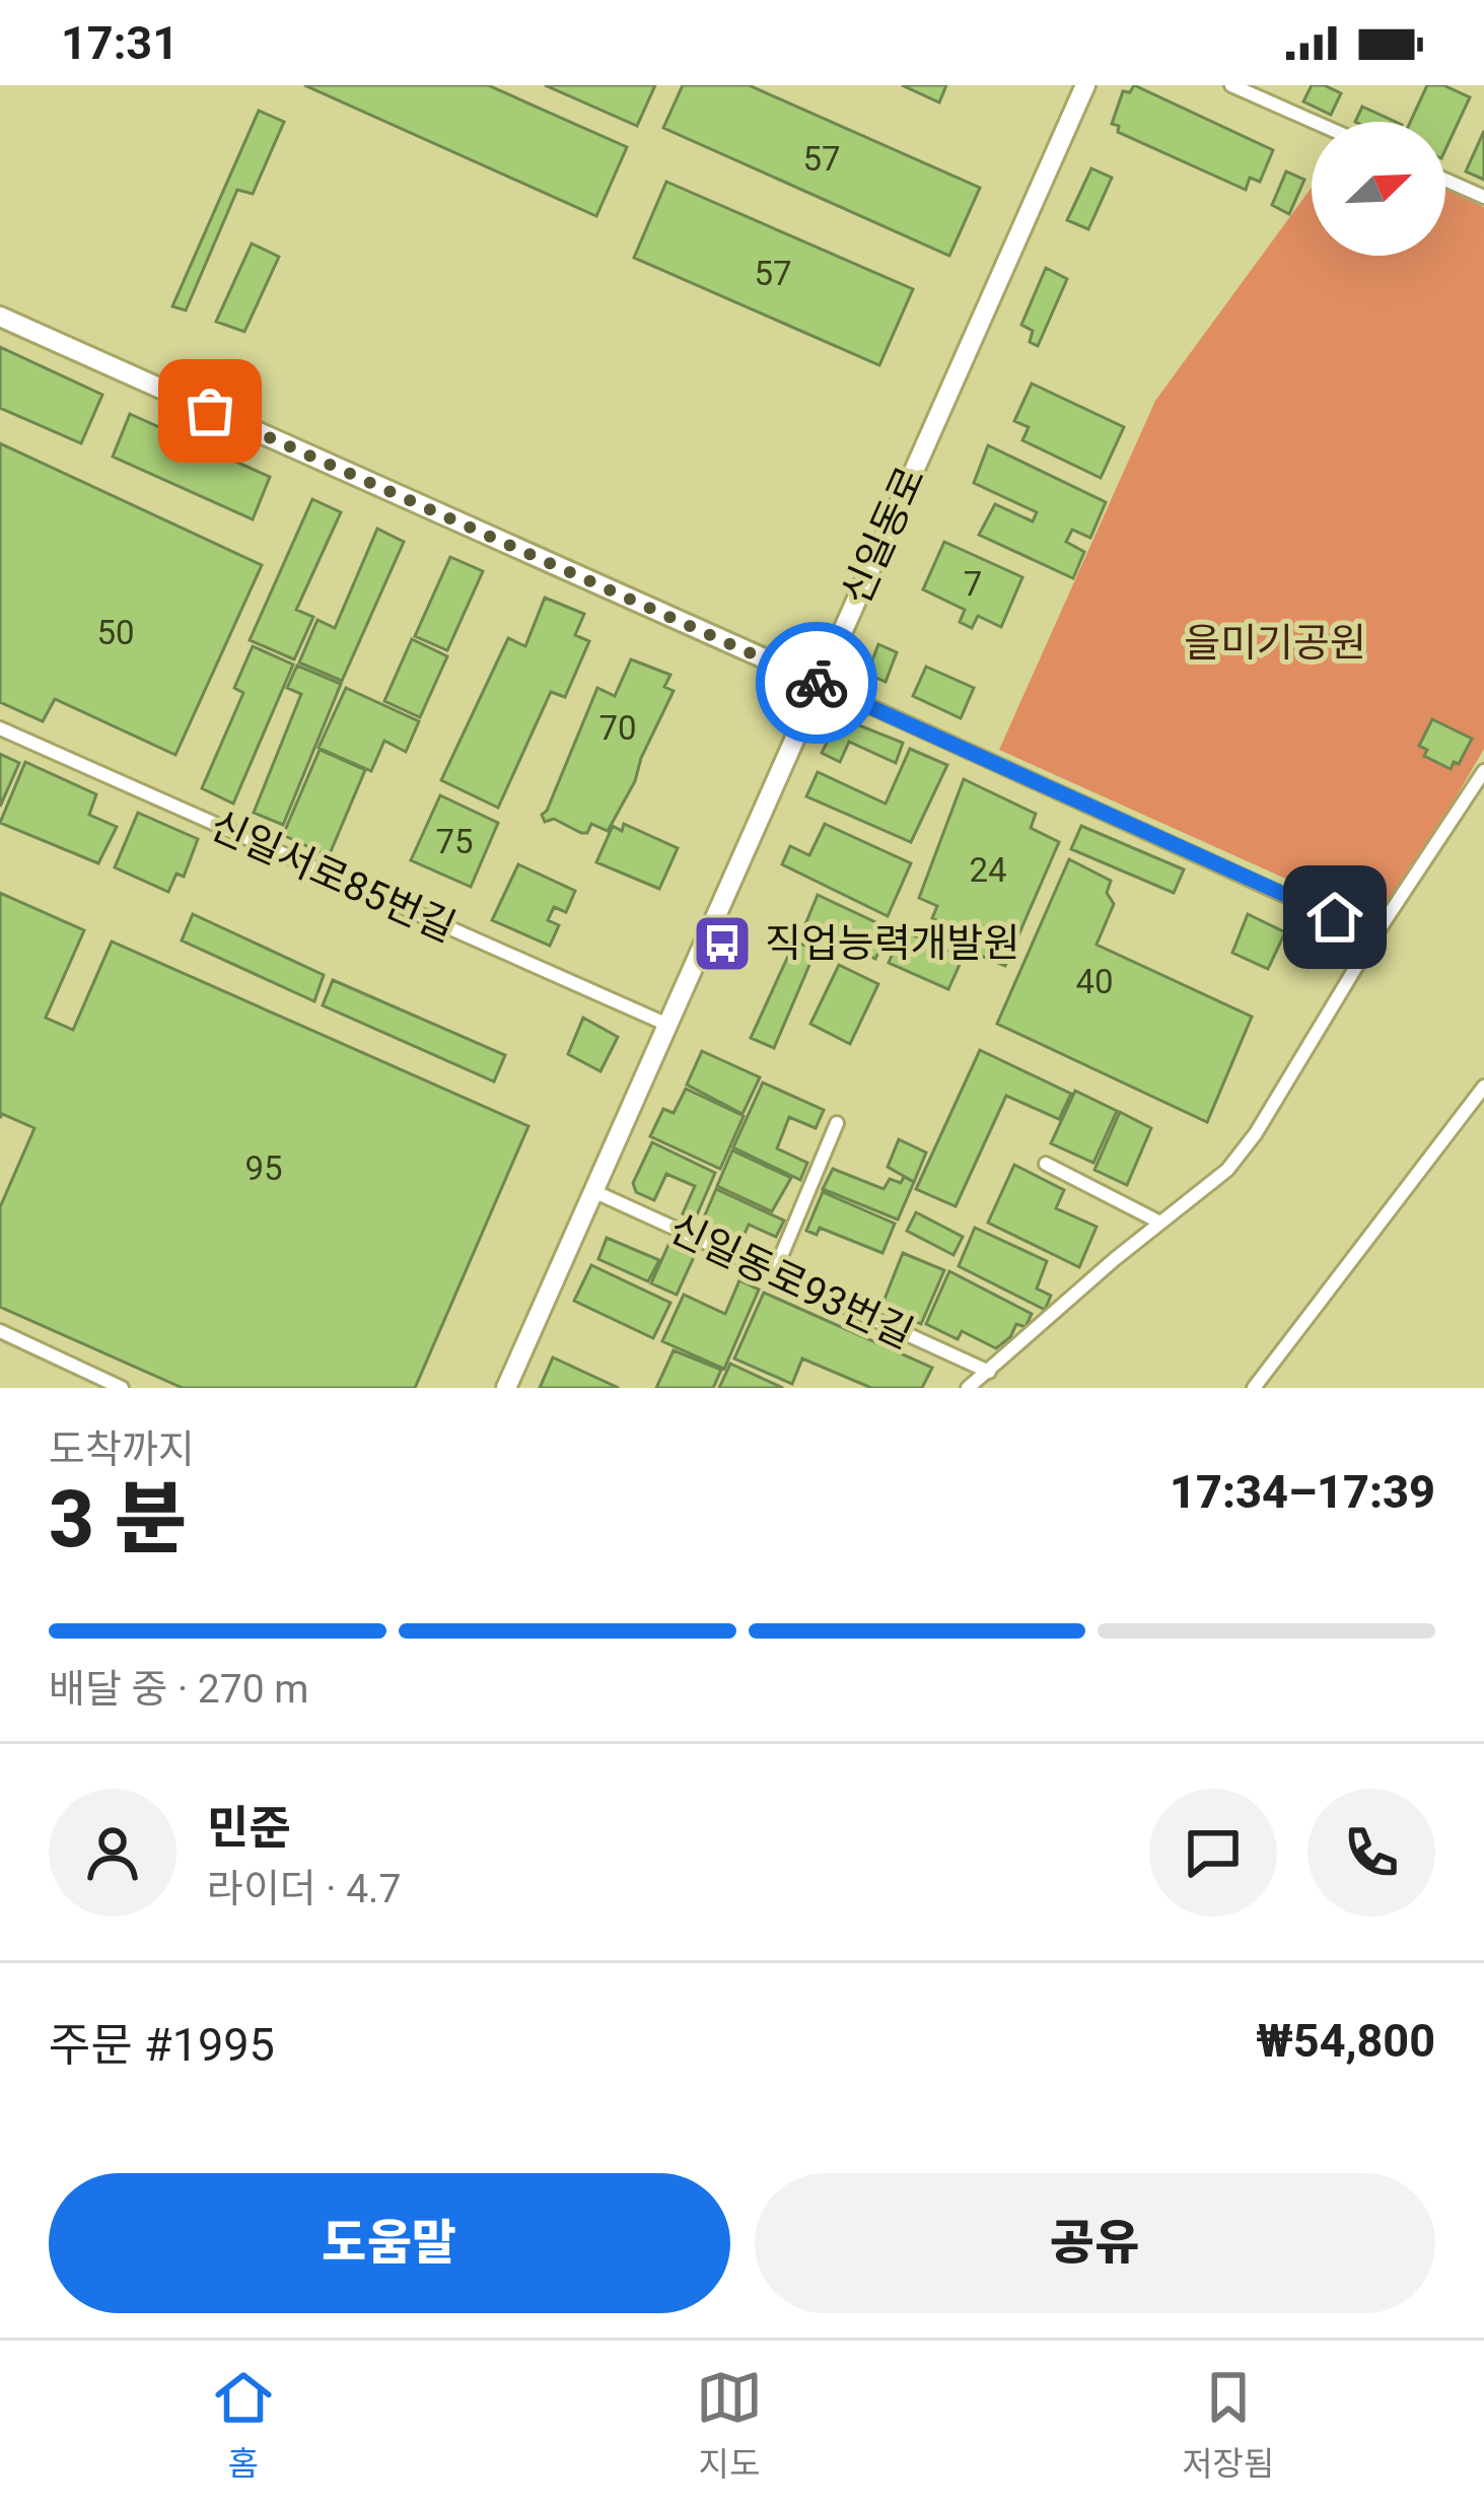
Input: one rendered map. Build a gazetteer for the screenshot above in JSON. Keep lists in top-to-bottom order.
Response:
{
  "streets": {
    "main road": ["신일동로"],
    "street": ["신일서로85번길", "신일동로93번길"]
  },
  "crossings": [
    ["신일동로", "신일서로85번길"],
    ["신일동로", "신일동로93번길"]
  ],
  "parks": ["을미기공원"],
  "places": {
    "bus stop": ["직업능력개발원"]
  },
  "house_numbers": [
    "57",
    "57",
    "7",
    "50",
    "70",
    "75",
    "24",
    "40",
    "95"
  ],
  "north": "top right",
  "page": {
    "status": "17:31",
    "heading": ["3 분", "도착까지", "17:34–17:39"],
    "panel": [
      "민준",
      "라이더 · 4.7",
      "주문 #1995",
      "₩54,800"
    ],
    "bar": "배달 중 · 270 m",
    "buttons": ["도움말", "공유"],
    "tabs": ["홈", "지도", "저장됨"]
  }
}
